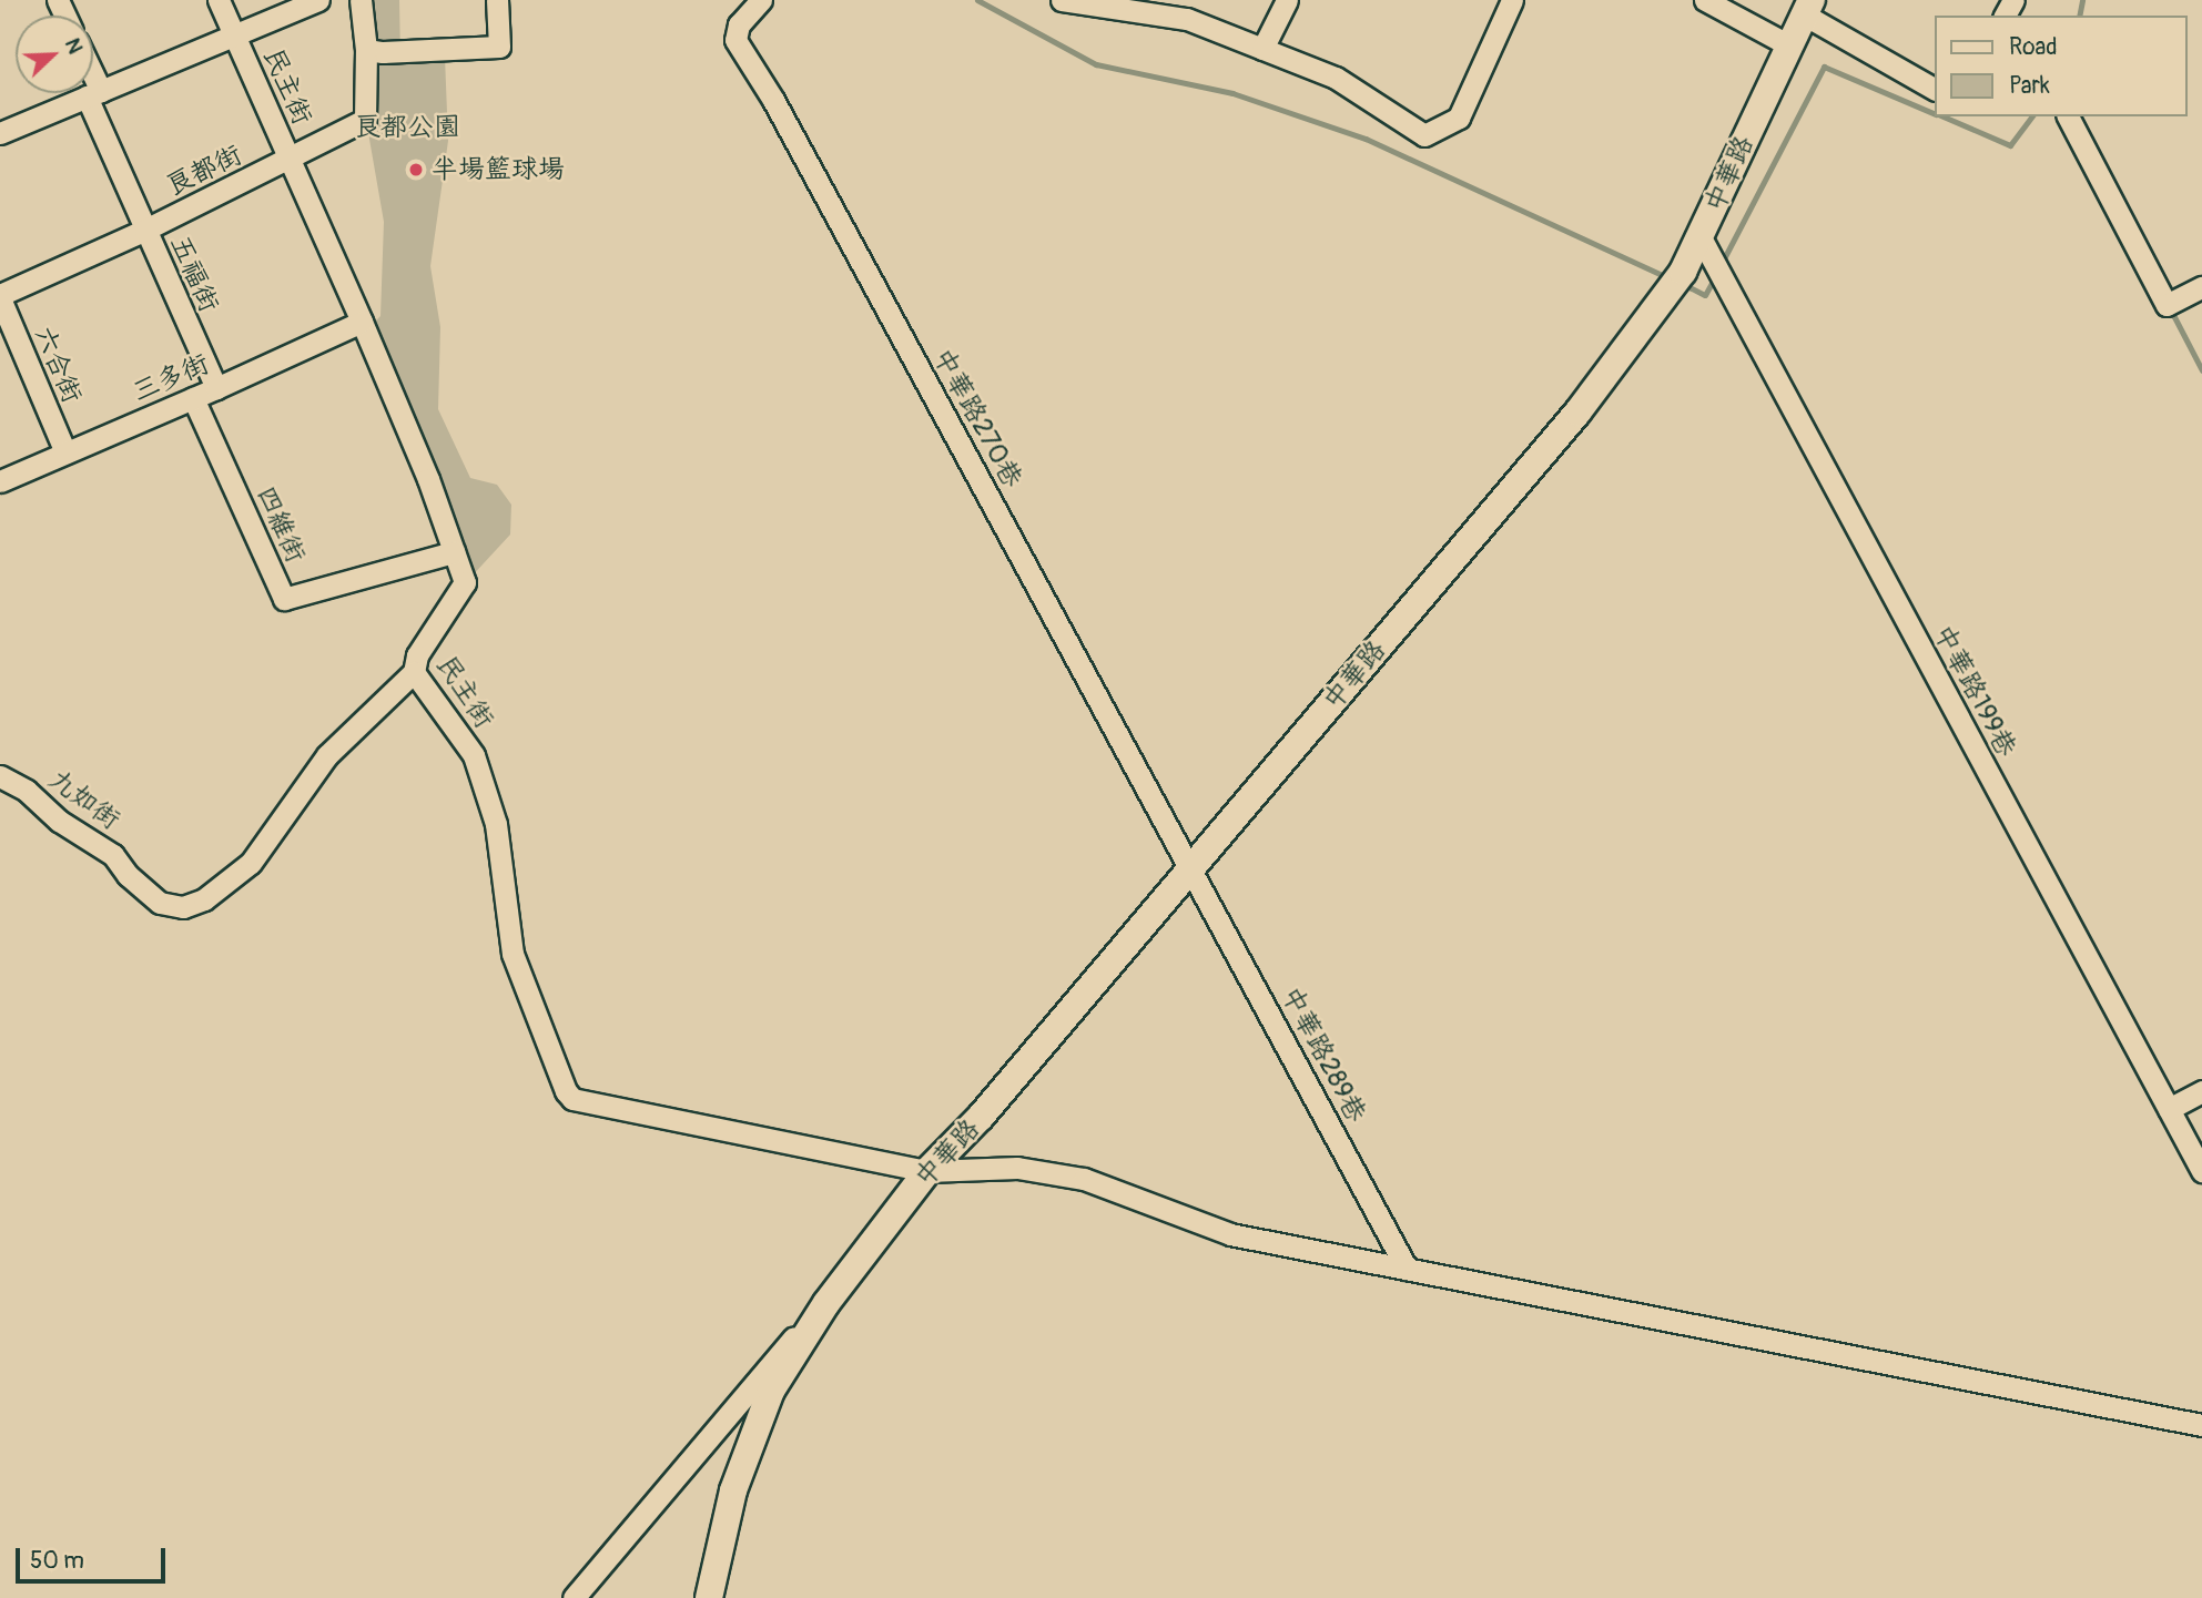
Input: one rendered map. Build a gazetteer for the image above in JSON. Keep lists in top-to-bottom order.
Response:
{
  "streets": {
    "main road": ["中華路"],
    "street": [
      "民主街",
      "良都街",
      "五福街",
      "六合街",
      "三多街",
      "中華路270巷",
      "四維街",
      "中華路199巷",
      "九如街",
      "中華路289巷"
    ]
  },
  "crossings": [
    ["民主街", "良都街"],
    ["民主街", "中華路"],
    ["民主街", "三多街"],
    ["民主街", "四維街"],
    ["民主街", "九如街"],
    ["良都街", "五福街"],
    ["良都街", "六合街"],
    ["中華路", "中華路270巷"],
    ["中華路", "中華路199巷"],
    ["中華路", "中華路289巷"],
    ["五福街", "三多街"],
    ["六合街", "三多街"],
    ["三多街", "四維街"],
    ["中華路270巷", "中華路289巷"]
  ],
  "parks": ["良都公園"],
  "places": ["半場籃球場"],
  "legend": ["Road", "Park"],
  "scale_bar": "50 m",
  "north": "top right"
}
